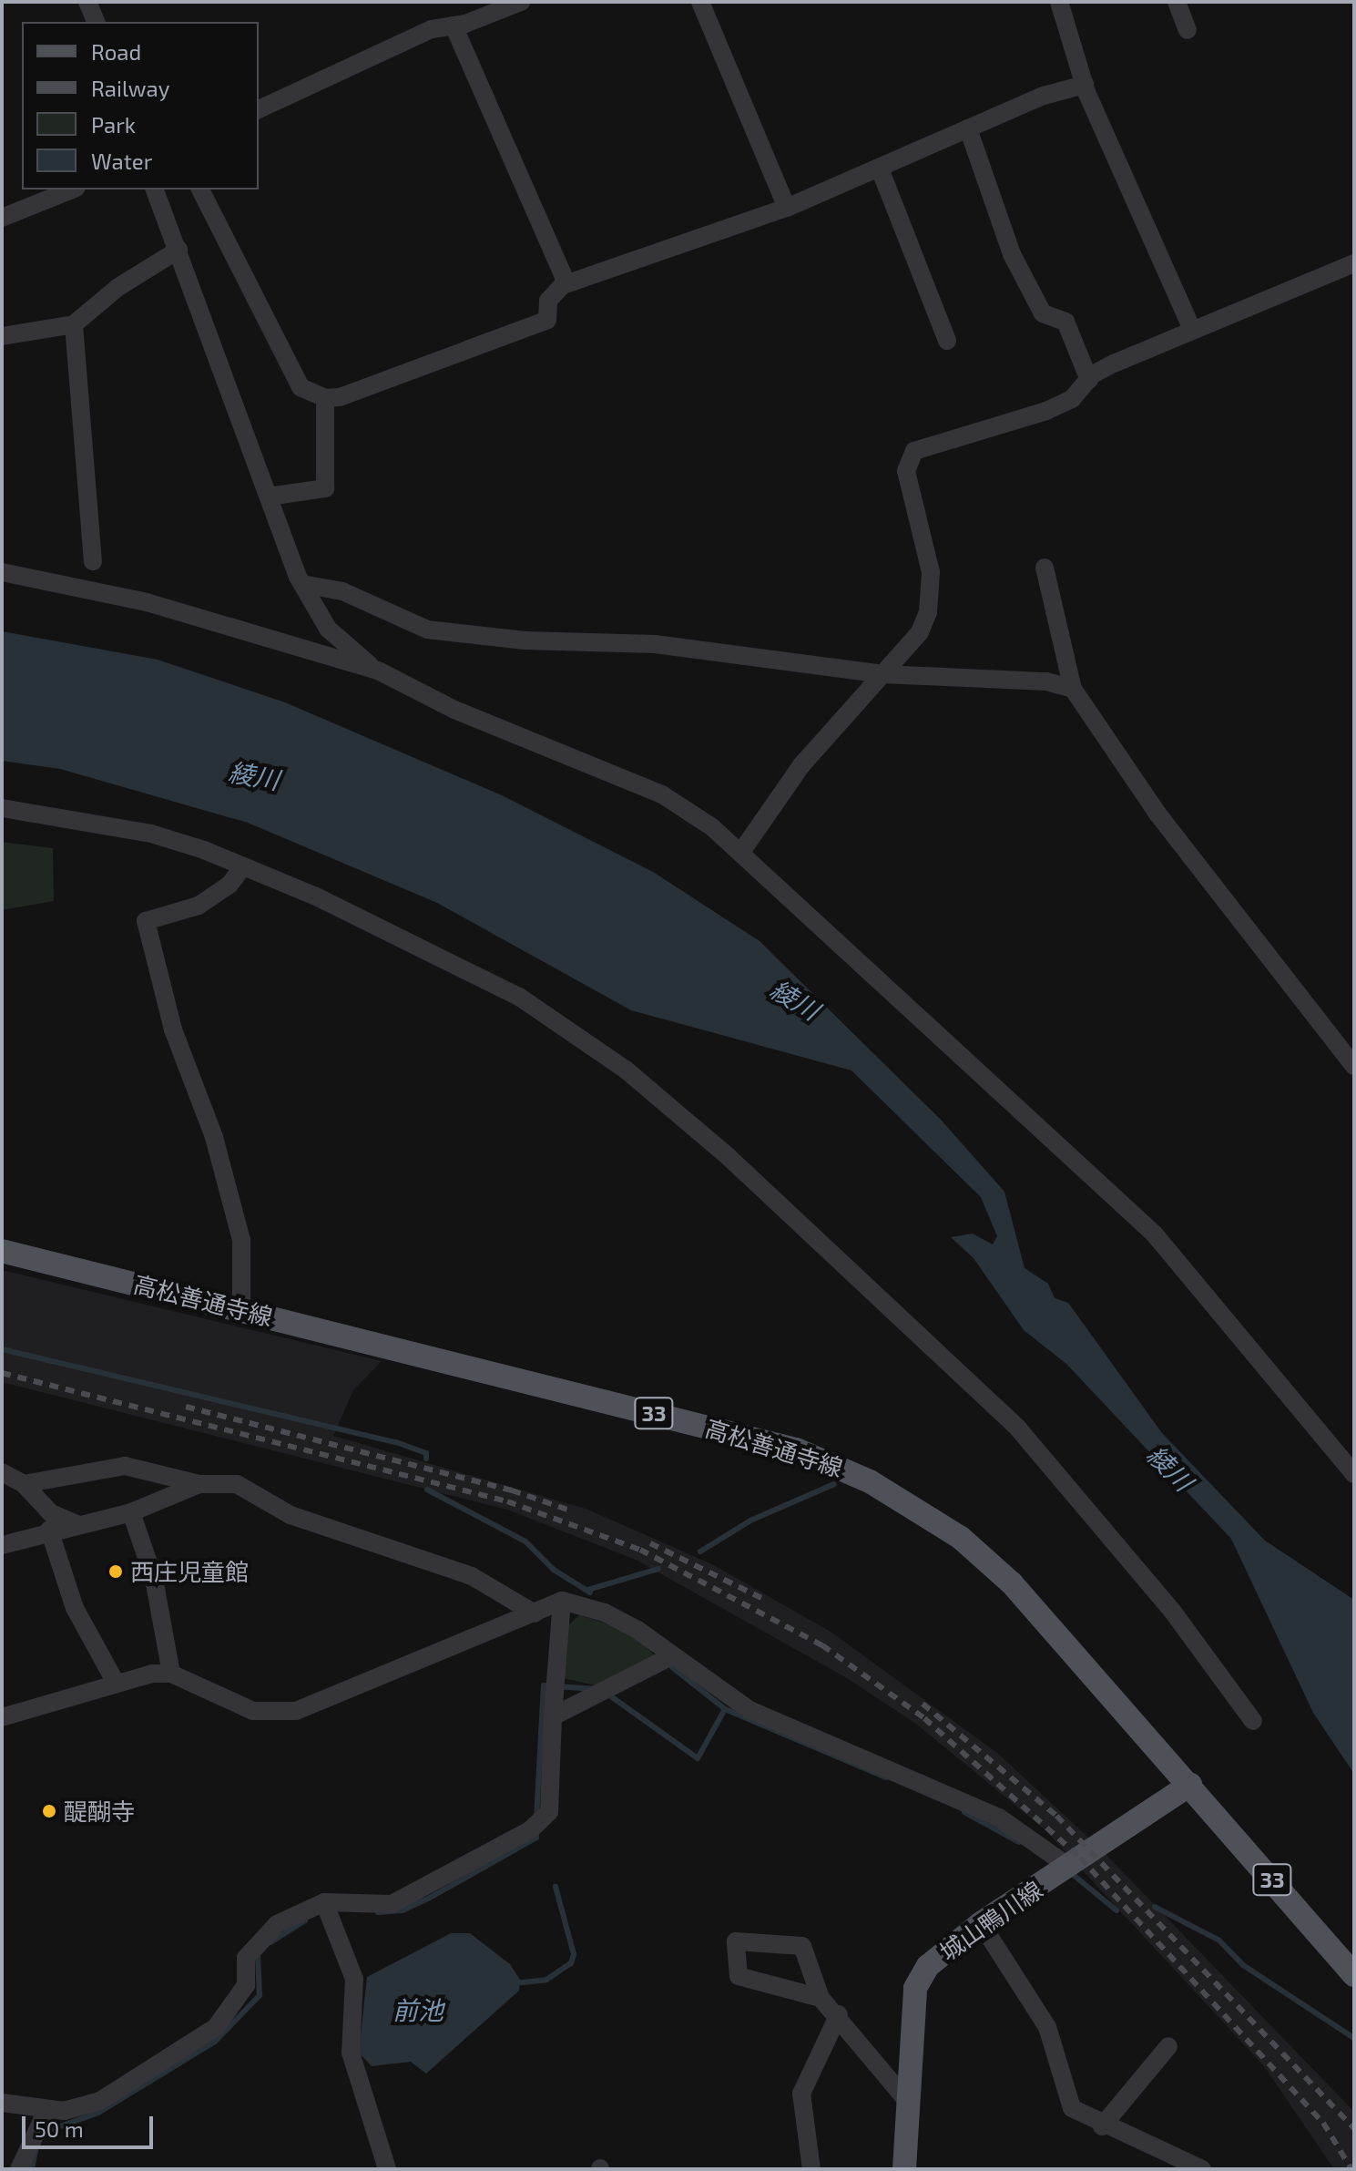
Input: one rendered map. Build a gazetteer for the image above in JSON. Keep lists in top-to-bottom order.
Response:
{
  "streets": {
    "main road": ["高松善通寺線", "33", "城山鴨川線"]
  },
  "crossings": [
    ["高松善通寺線", "城山鴨川線"]
  ],
  "water": ["綾川", "前池"],
  "places": ["西庄児童館", "醍醐寺"],
  "legend": [
    "Road",
    "Railway",
    "Park",
    "Water"
  ],
  "scale_bar": "50 m"
}
